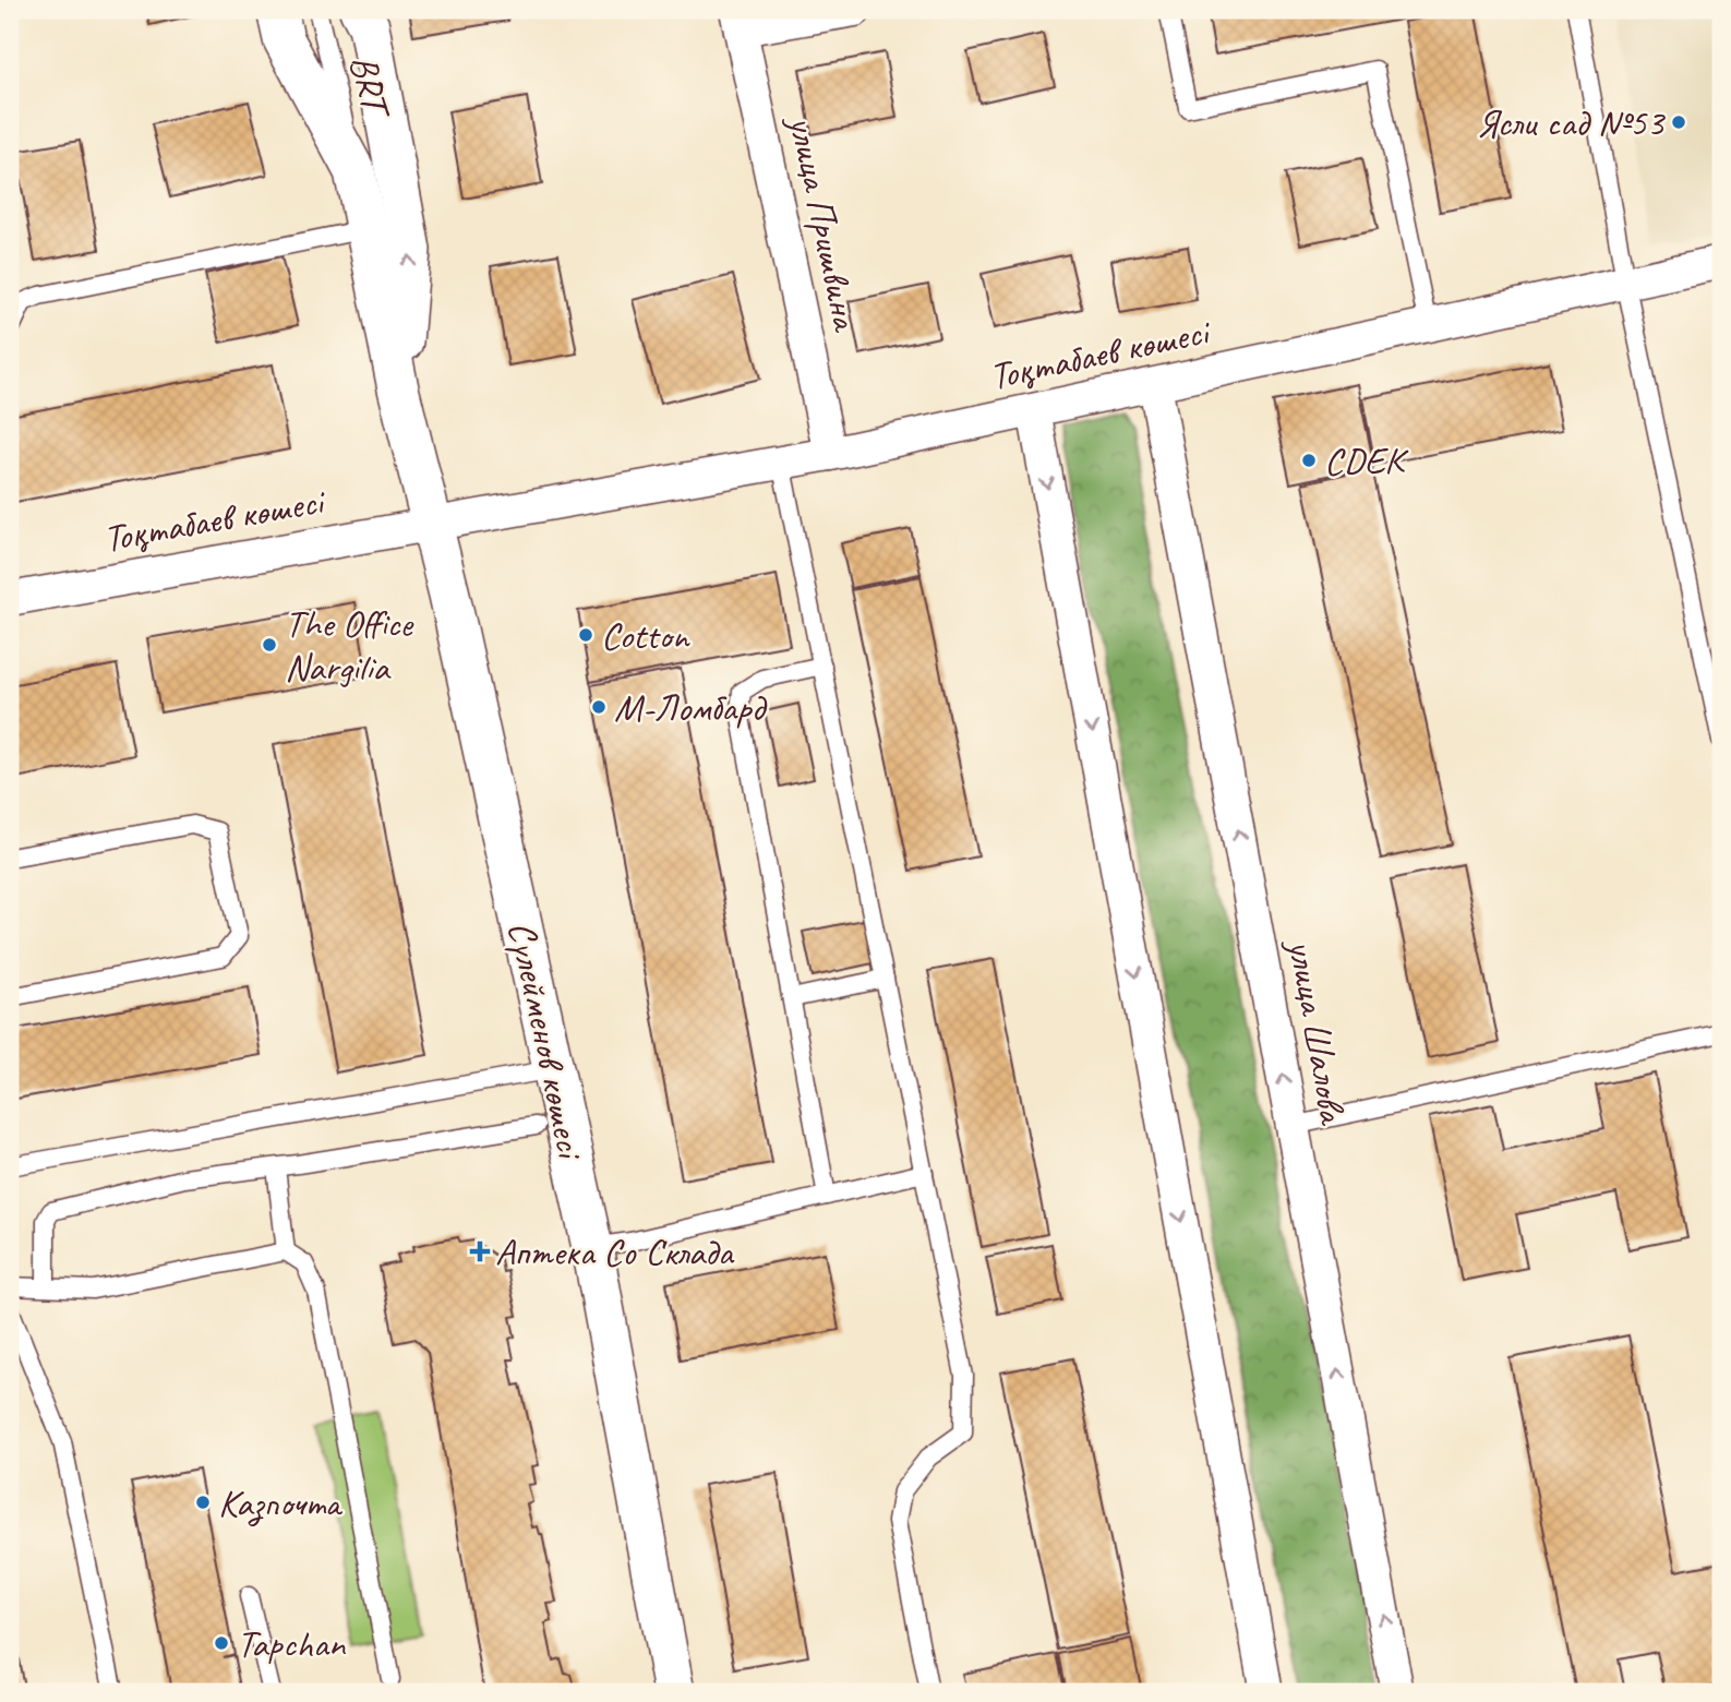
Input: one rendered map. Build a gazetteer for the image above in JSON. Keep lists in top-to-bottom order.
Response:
{
  "streets": {
    "street": [
      "улица Пришвина",
      "Тоқтабаев көшесі",
      "улица Шалова",
      "Сүлейменов көшесі"
    ],
    "lane": ["BRT"]
  },
  "crossings": [
    ["BRT", "Сүлейменов көшесі"],
    ["улица Пришвина", "Тоқтабаев көшесі"],
    ["Тоқтабаев көшесі", "улица Шалова"],
    ["Тоқтабаев көшесі", "Сүлейменов көшесі"]
  ],
  "places": {
    "other": [
      "Ясли сад №53",
      "CDEK",
      "Cotton",
      "The Office Nargilia",
      "М-Ломбард",
      "Казпочта",
      "Tapchan"
    ],
    "health": ["Аптека Со Склада"]
  }
}
